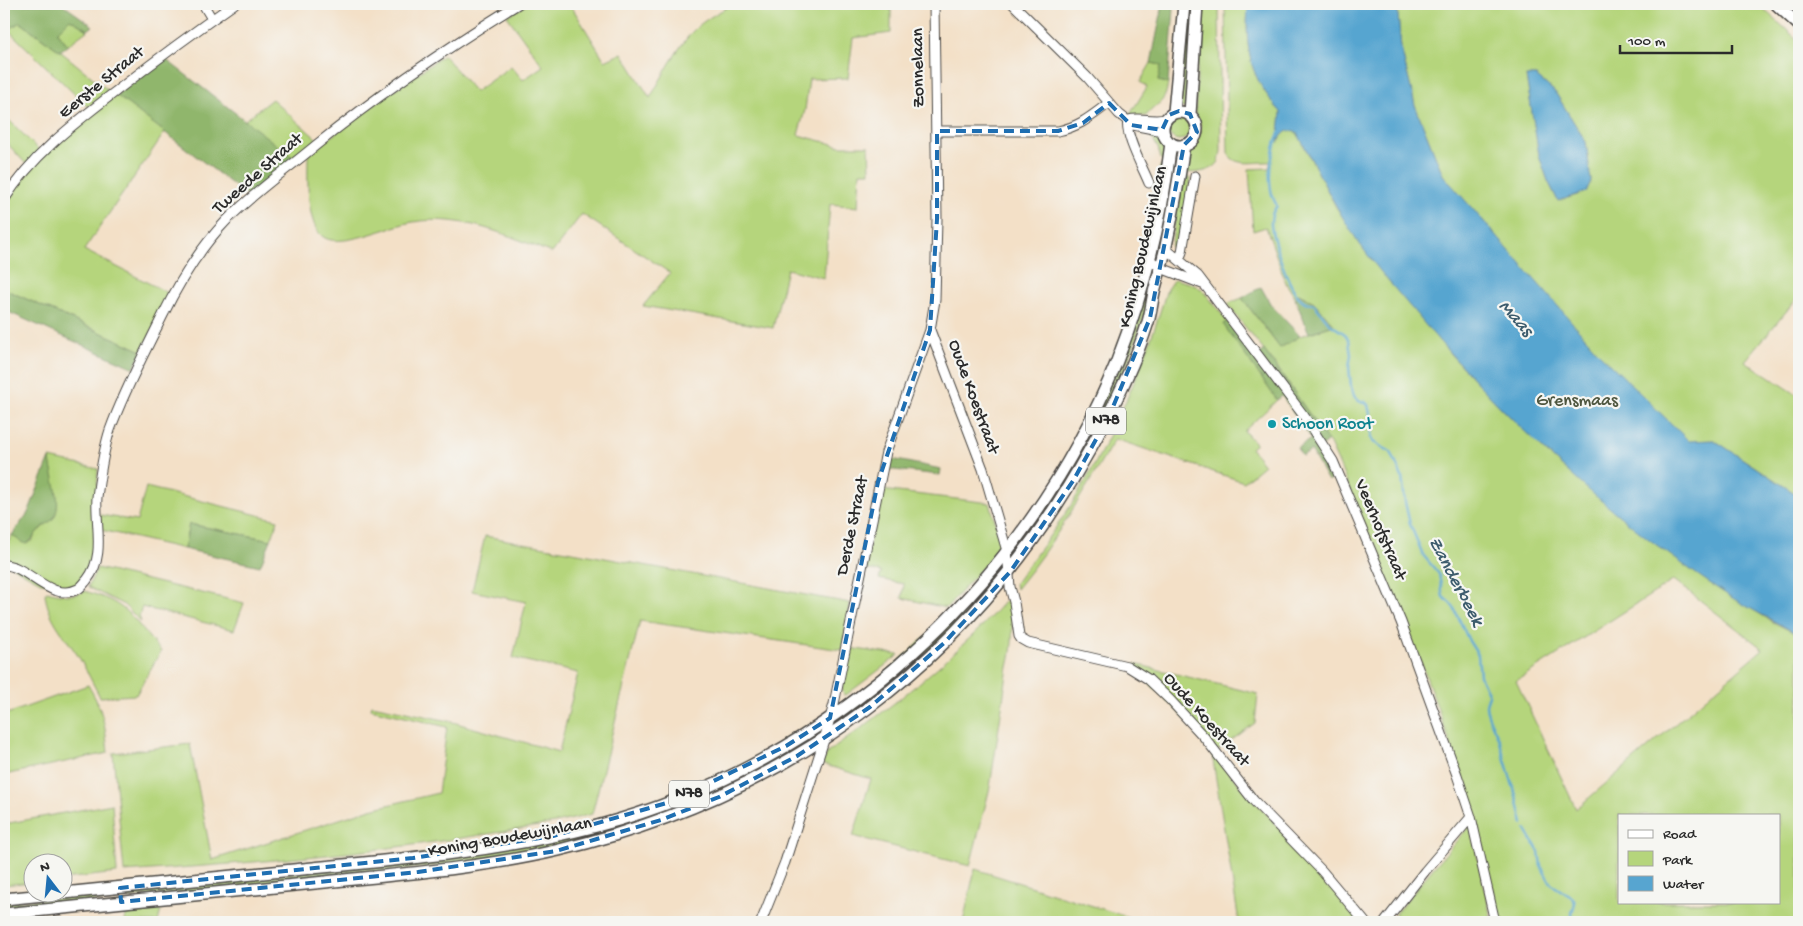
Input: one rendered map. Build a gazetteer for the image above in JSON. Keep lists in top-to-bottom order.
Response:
{
  "streets": {
    "main road": ["Koning Boudewijnlaan", "N78"],
    "street": [
      "Zonnelaan",
      "Eerste Straat",
      "Tweede Straat",
      "Oude Koestraat",
      "Derde Straat",
      "Veerhofstraat"
    ]
  },
  "crossings": [
    ["Zonnelaan", "Derde Straat"],
    ["Koning Boudewijnlaan", "Oude Koestraat"],
    ["Koning Boudewijnlaan", "N78"],
    ["Koning Boudewijnlaan", "Derde Straat"],
    ["Koning Boudewijnlaan", "Veerhofstraat"],
    ["Oude Koestraat", "Derde Straat"]
  ],
  "water": ["Maas", "Zanderbeek"],
  "parks": ["Grensmaas"],
  "places": ["Schoon Root"],
  "legend": ["Road", "Park", "Water"],
  "scale_bar": "100 m",
  "north": "top"
}
